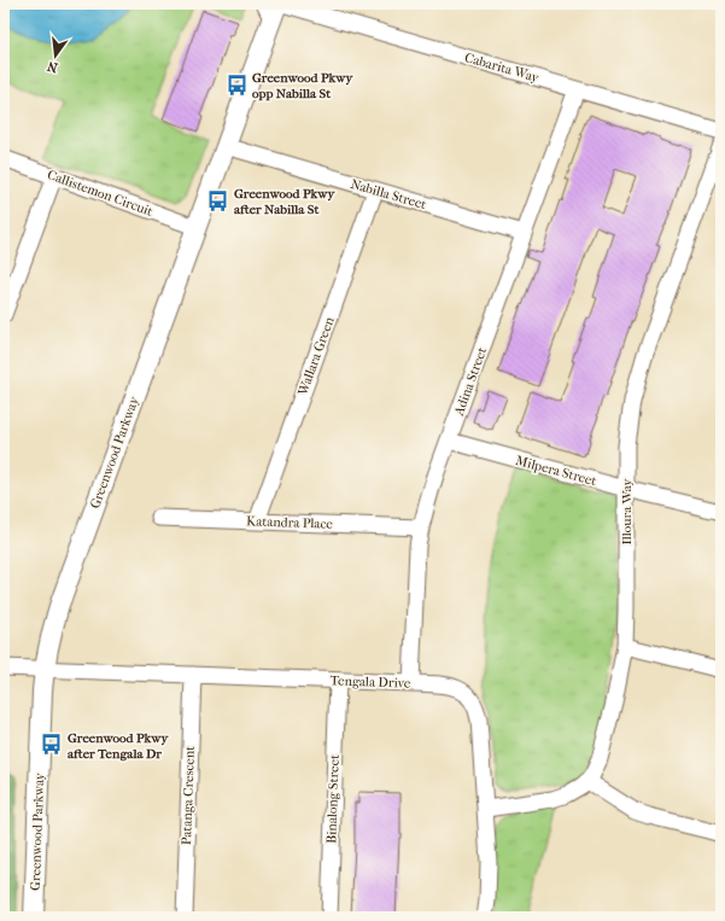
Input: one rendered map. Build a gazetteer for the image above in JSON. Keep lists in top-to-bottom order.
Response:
{
  "streets": {
    "street": [
      "Cabarita Way",
      "Callistemon Circuit",
      "Nabilla Street",
      "Wallara Green",
      "Adina Street",
      "Greenwood Parkway",
      "Milpera Street",
      "Illoura Way",
      "Katandra Place",
      "Tengala Drive",
      "Patanga Crescent",
      "Binalong Street"
    ]
  },
  "crossings": [
    ["Cabarita Way", "Adina Street"],
    ["Callistemon Circuit", "Greenwood Parkway"],
    ["Nabilla Street", "Wallara Green"],
    ["Nabilla Street", "Adina Street"],
    ["Nabilla Street", "Greenwood Parkway"],
    ["Wallara Green", "Katandra Place"],
    ["Adina Street", "Milpera Street"],
    ["Adina Street", "Katandra Place"],
    ["Adina Street", "Tengala Drive"],
    ["Greenwood Parkway", "Tengala Drive"],
    ["Milpera Street", "Illoura Way"],
    ["Illoura Way", "Tengala Drive"],
    ["Tengala Drive", "Patanga Crescent"],
    ["Tengala Drive", "Binalong Street"]
  ],
  "places": {
    "bus stop": ["Greenwood Pkwy opp Nabilla St", "Greenwood Pkwy after Nabilla St", "Greenwood Pkwy after Tengala Dr"]
  },
  "north": "bottom"
}
